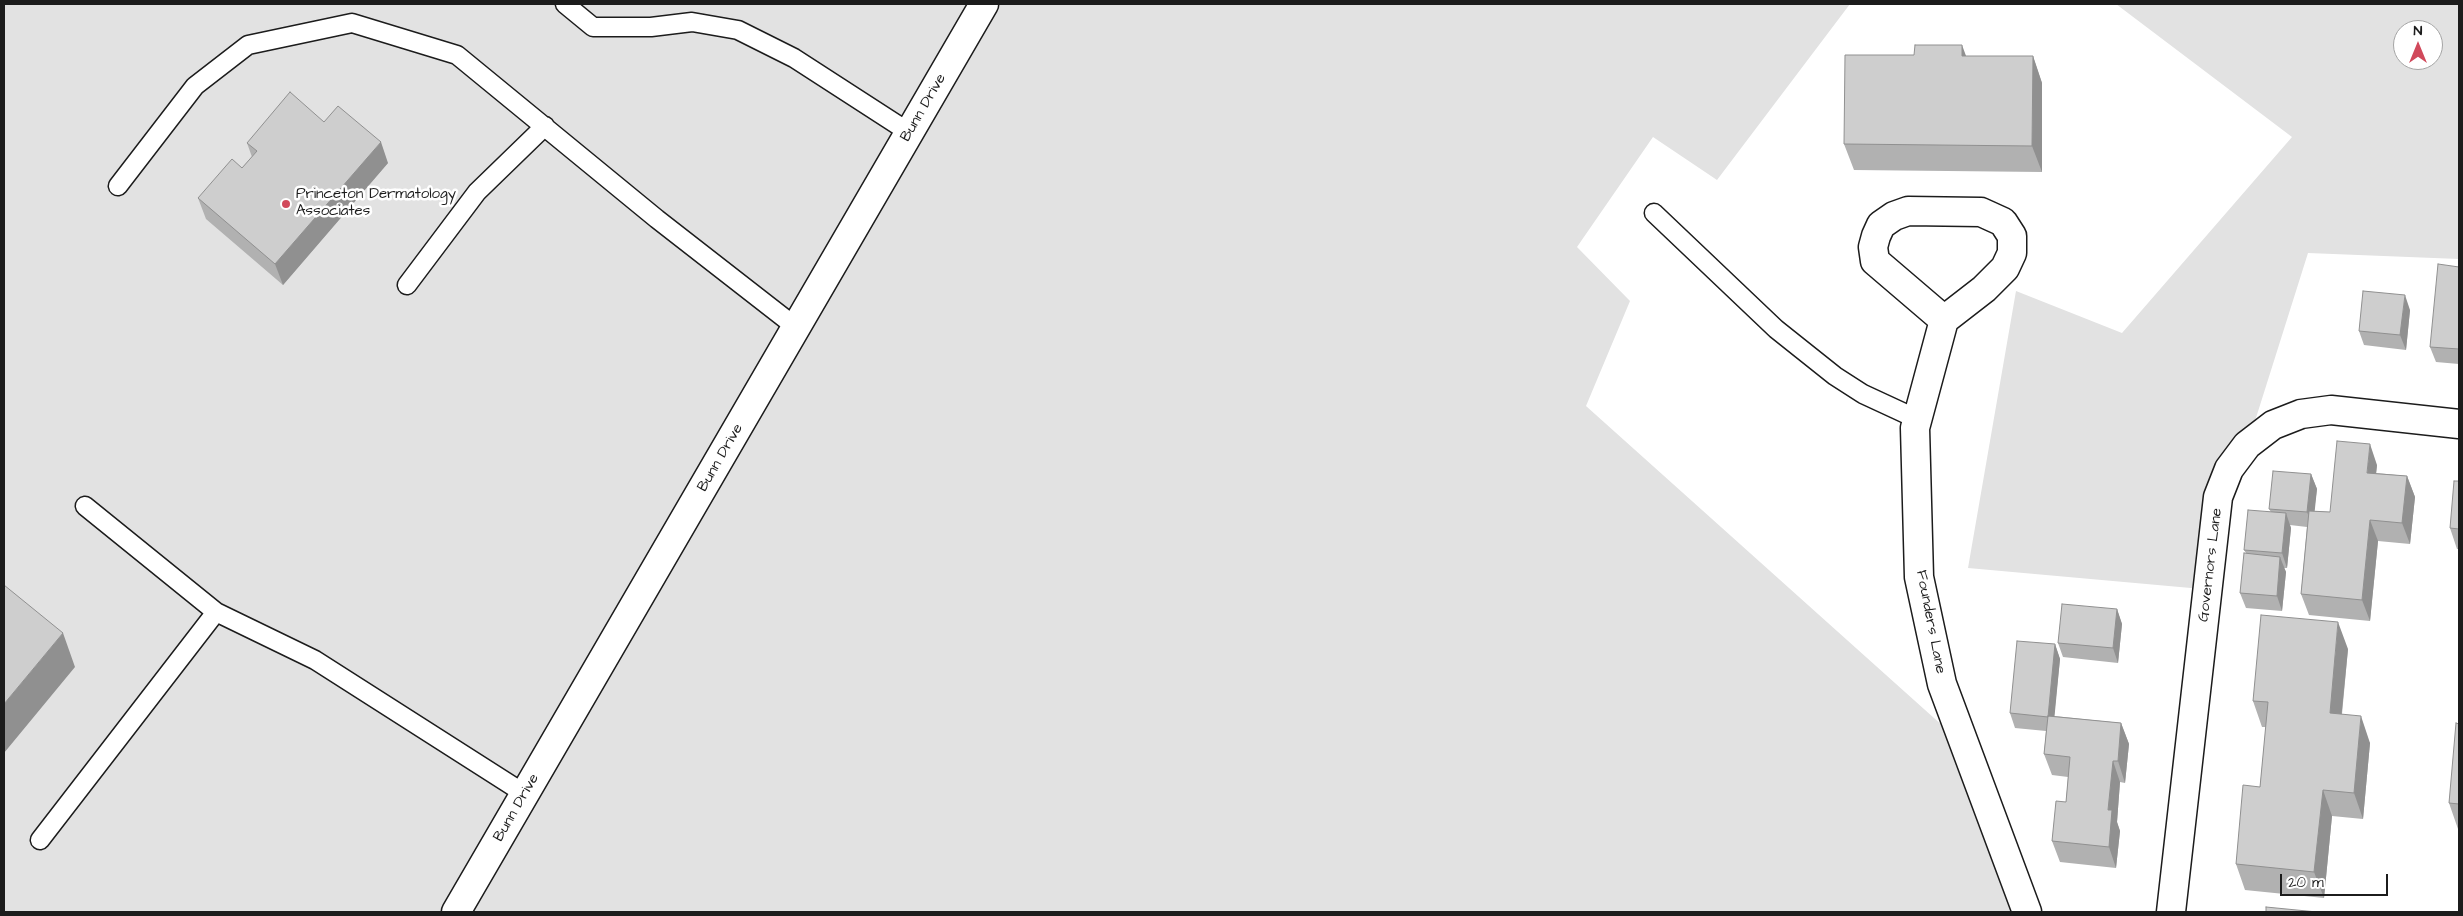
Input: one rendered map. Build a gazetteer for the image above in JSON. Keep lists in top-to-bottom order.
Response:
{
  "streets": {
    "street": ["Bunn Drive", "Governors Lane", "Founders Lane"]
  },
  "places": ["Princeton Dermatology Associates"],
  "scale_bar": "20 m",
  "north": "top"
}
